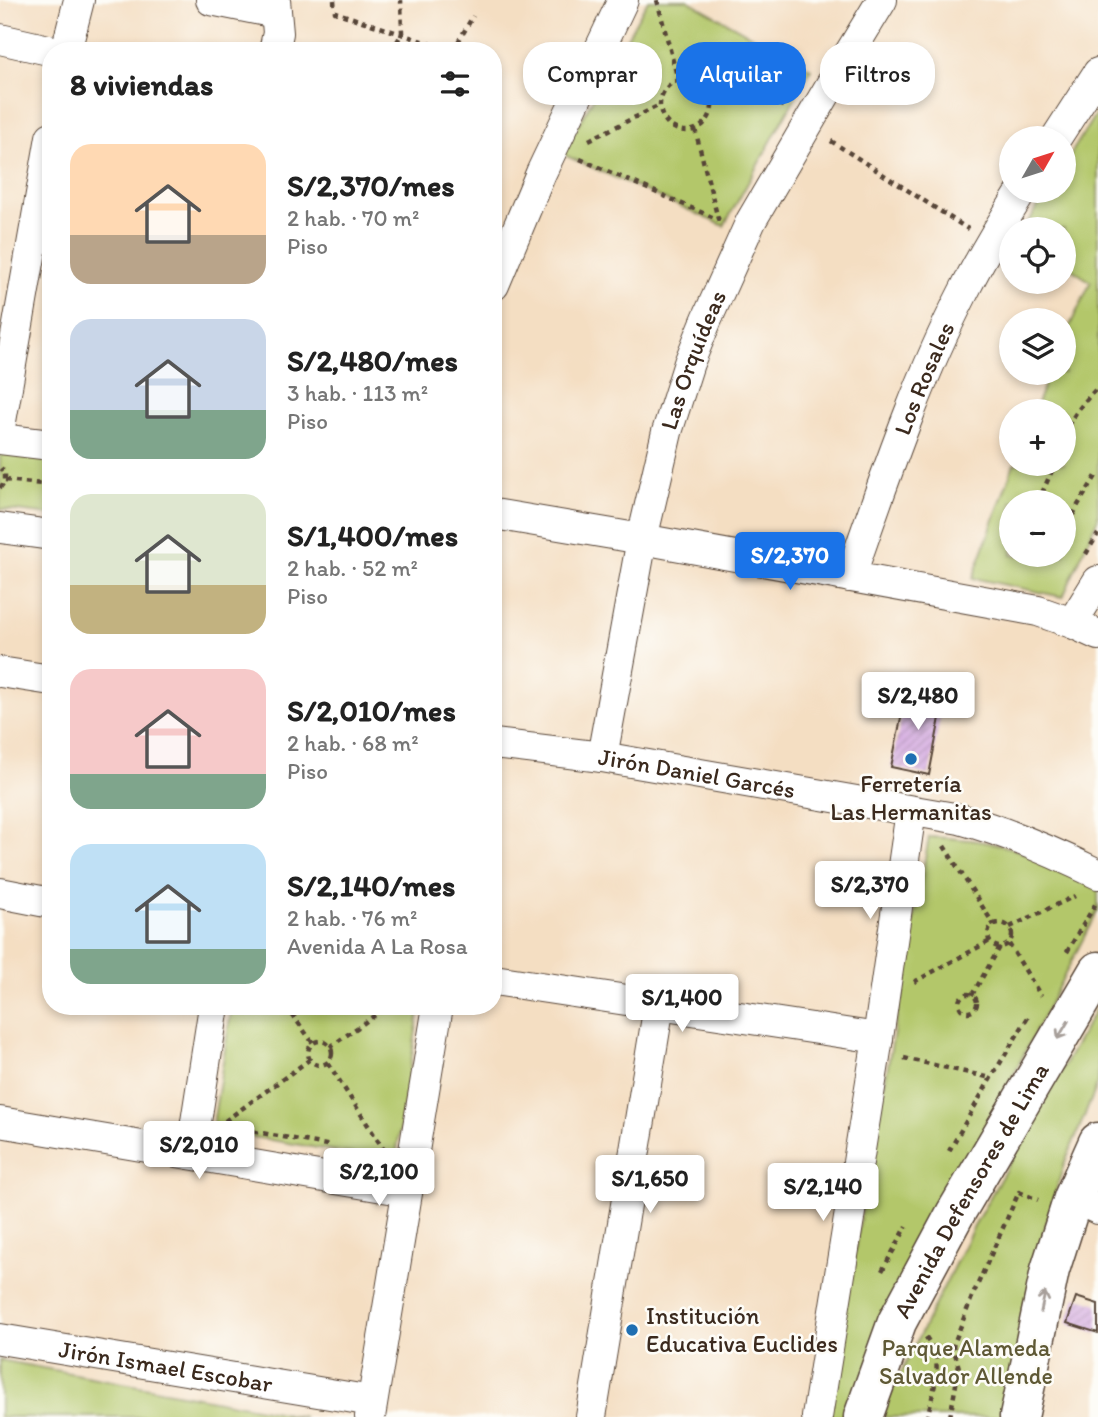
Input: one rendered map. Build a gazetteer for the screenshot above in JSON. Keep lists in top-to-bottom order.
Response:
{
  "streets": {
    "main road": ["Avenida Defensores de Lima"],
    "street": [
      "Las Orquídeas",
      "Los Rosales",
      "Jirón Daniel Garcés",
      "Jirón Ismael Escobar"
    ]
  },
  "crossings": [
    ["Las Orquídeas", "Jirón Daniel Garcés"]
  ],
  "parks": ["Parque Alameda Salvador Allende"],
  "places": ["Ferretería Las Hermanitas", "Institución Educativa Euclides"],
  "north": "top right",
  "page": {
    "chip": ["Comprar", "Alquilar", "Filtros"],
    "heading": "8 viviendas",
    "map_buttons": ["+", "−"],
    "list": [
      {
        "name": "S/2,370/mes",
        "note": "2 hab. · 70 m² · Piso"
      },
      {
        "name": "S/2,480/mes",
        "note": "3 hab. · 113 m² · Piso"
      },
      {
        "name": "S/1,400/mes",
        "note": "2 hab. · 52 m² · Piso"
      },
      {
        "name": "S/2,010/mes",
        "note": "2 hab. · 68 m² · Piso"
      },
      {
        "name": "S/2,140/mes",
        "note": "2 hab. · 76 m² · Avenida A La Rosa"
      }
    ],
    "price": [
      "S/2,370",
      "S/2,480",
      "S/2,370",
      "S/1,400",
      "S/2,010",
      "S/2,100",
      "S/1,650",
      "S/2,140"
    ]
  }
}
